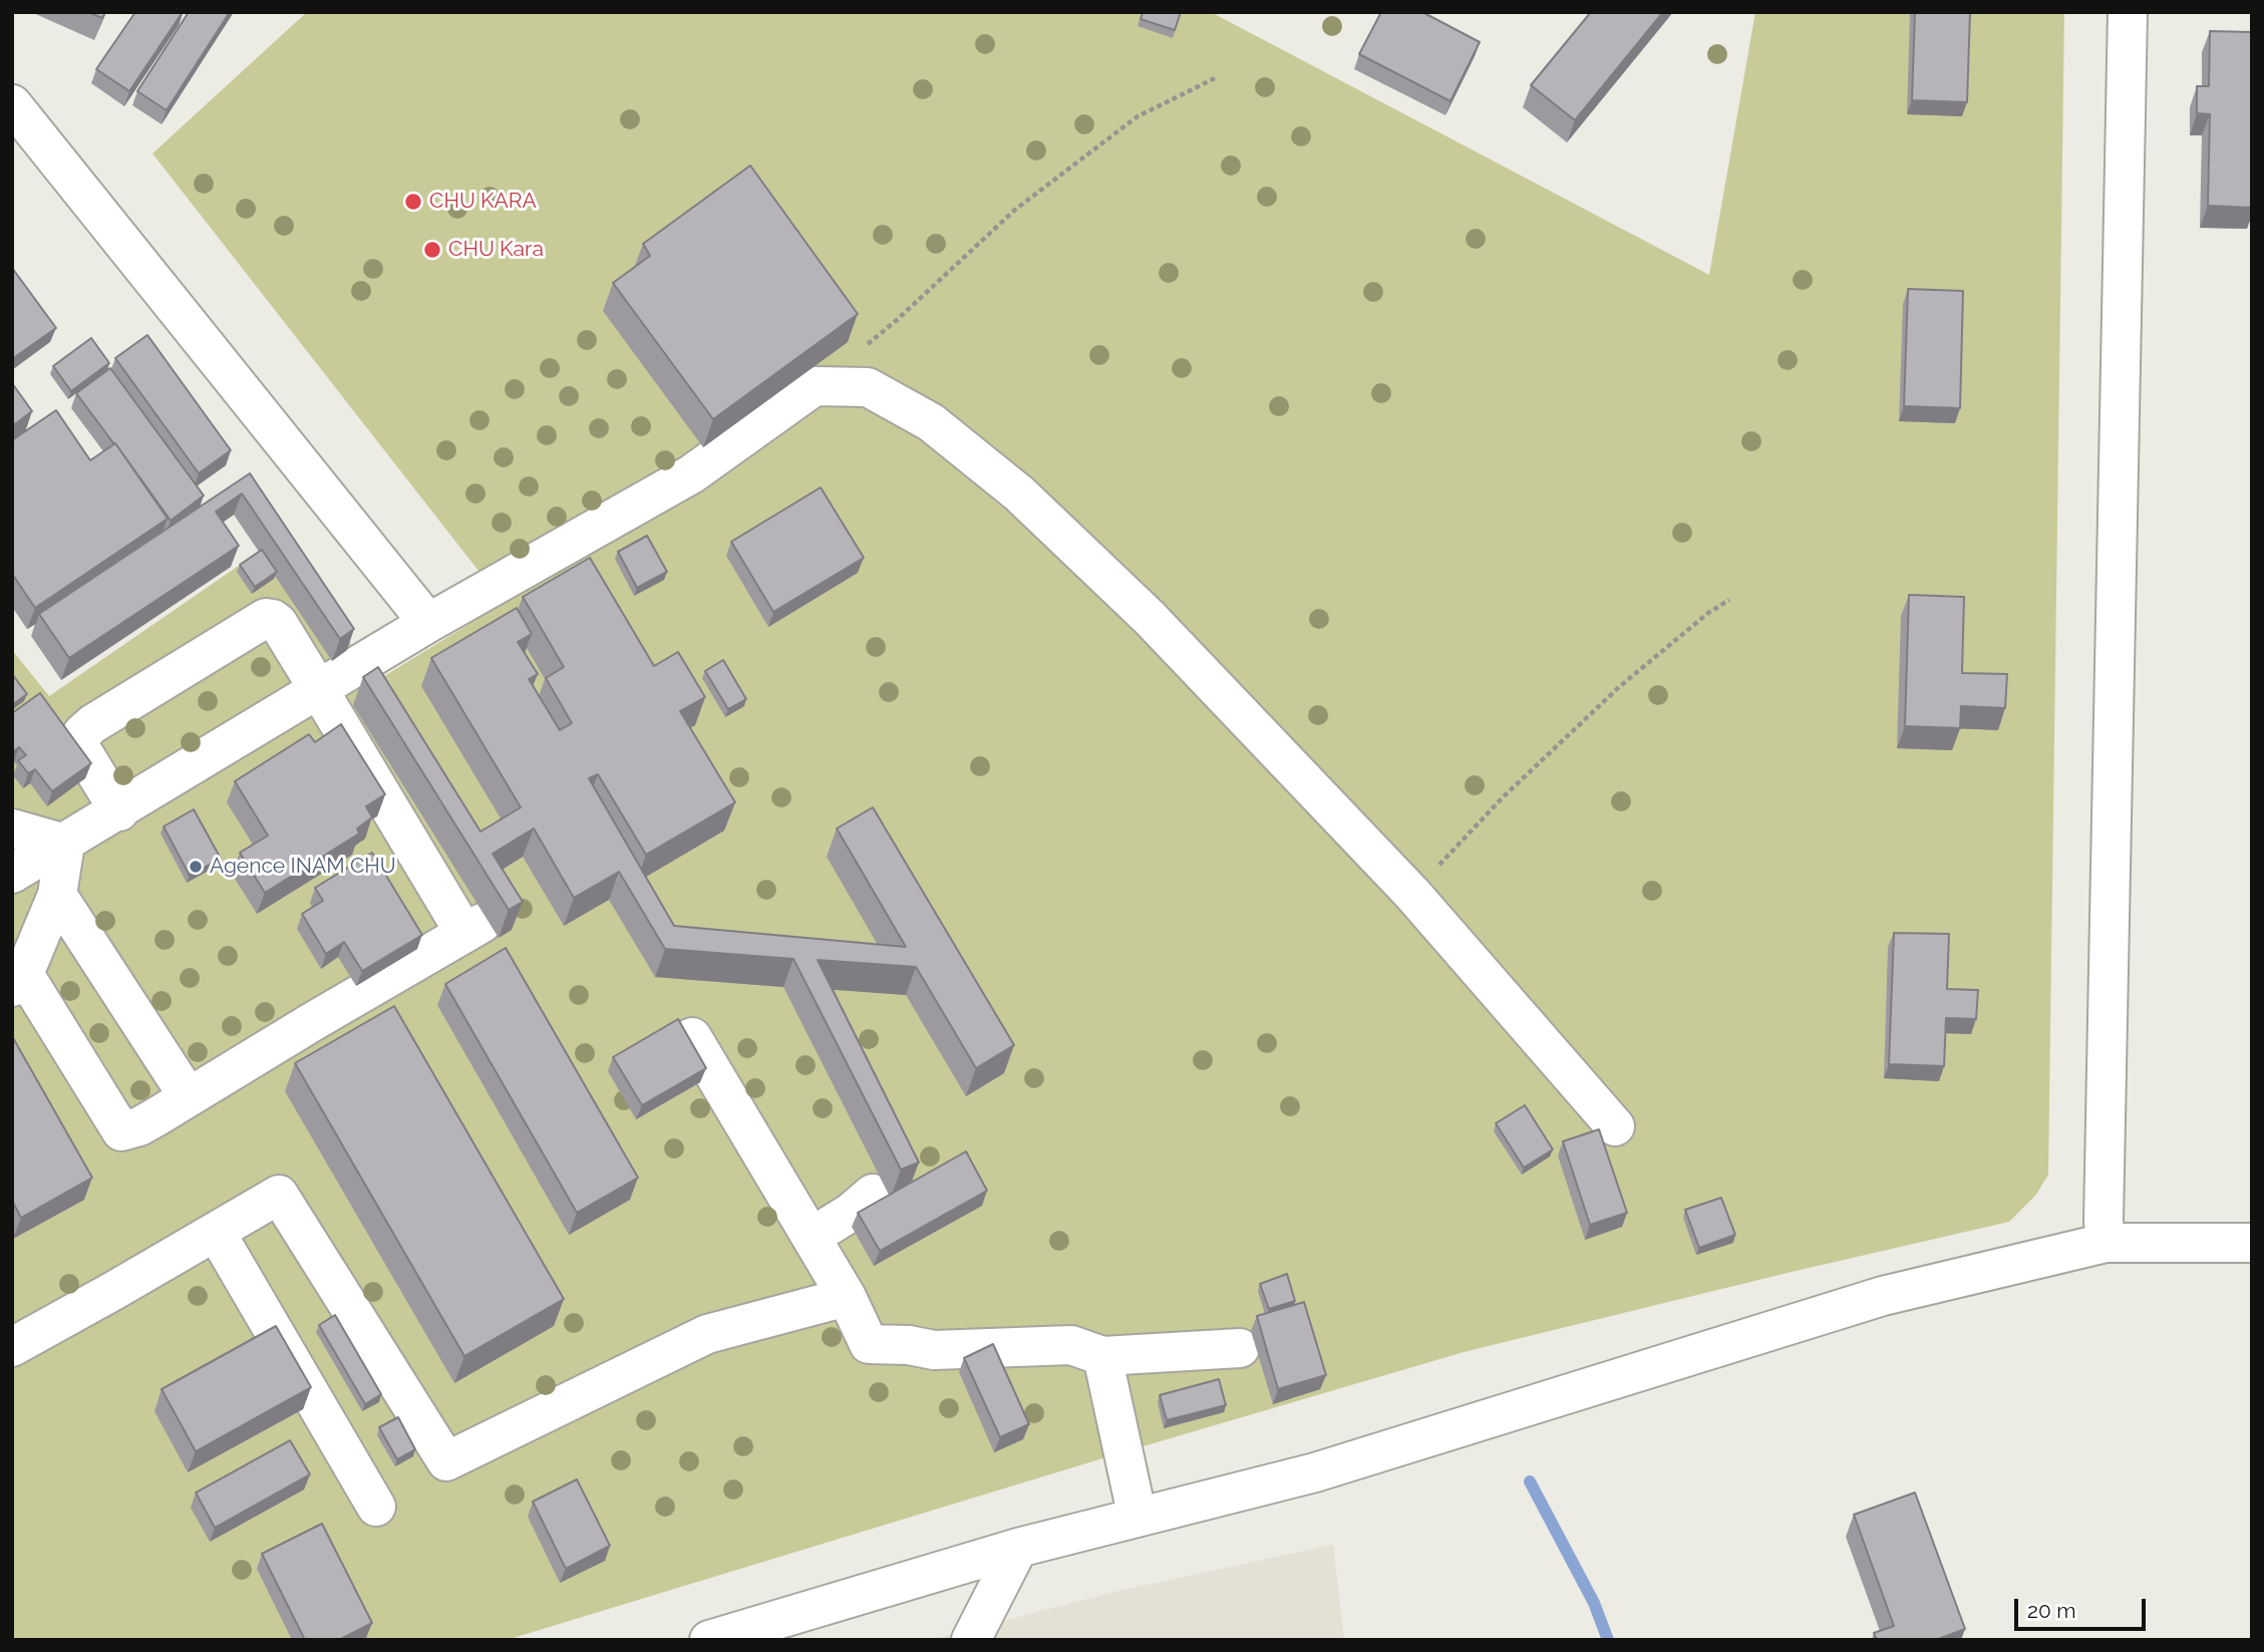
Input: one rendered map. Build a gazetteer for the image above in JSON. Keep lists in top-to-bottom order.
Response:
{
  "places": ["CHU KARA", "CHU Kara", "Agence INAM CHU"],
  "scale_bar": "20 m"
}
